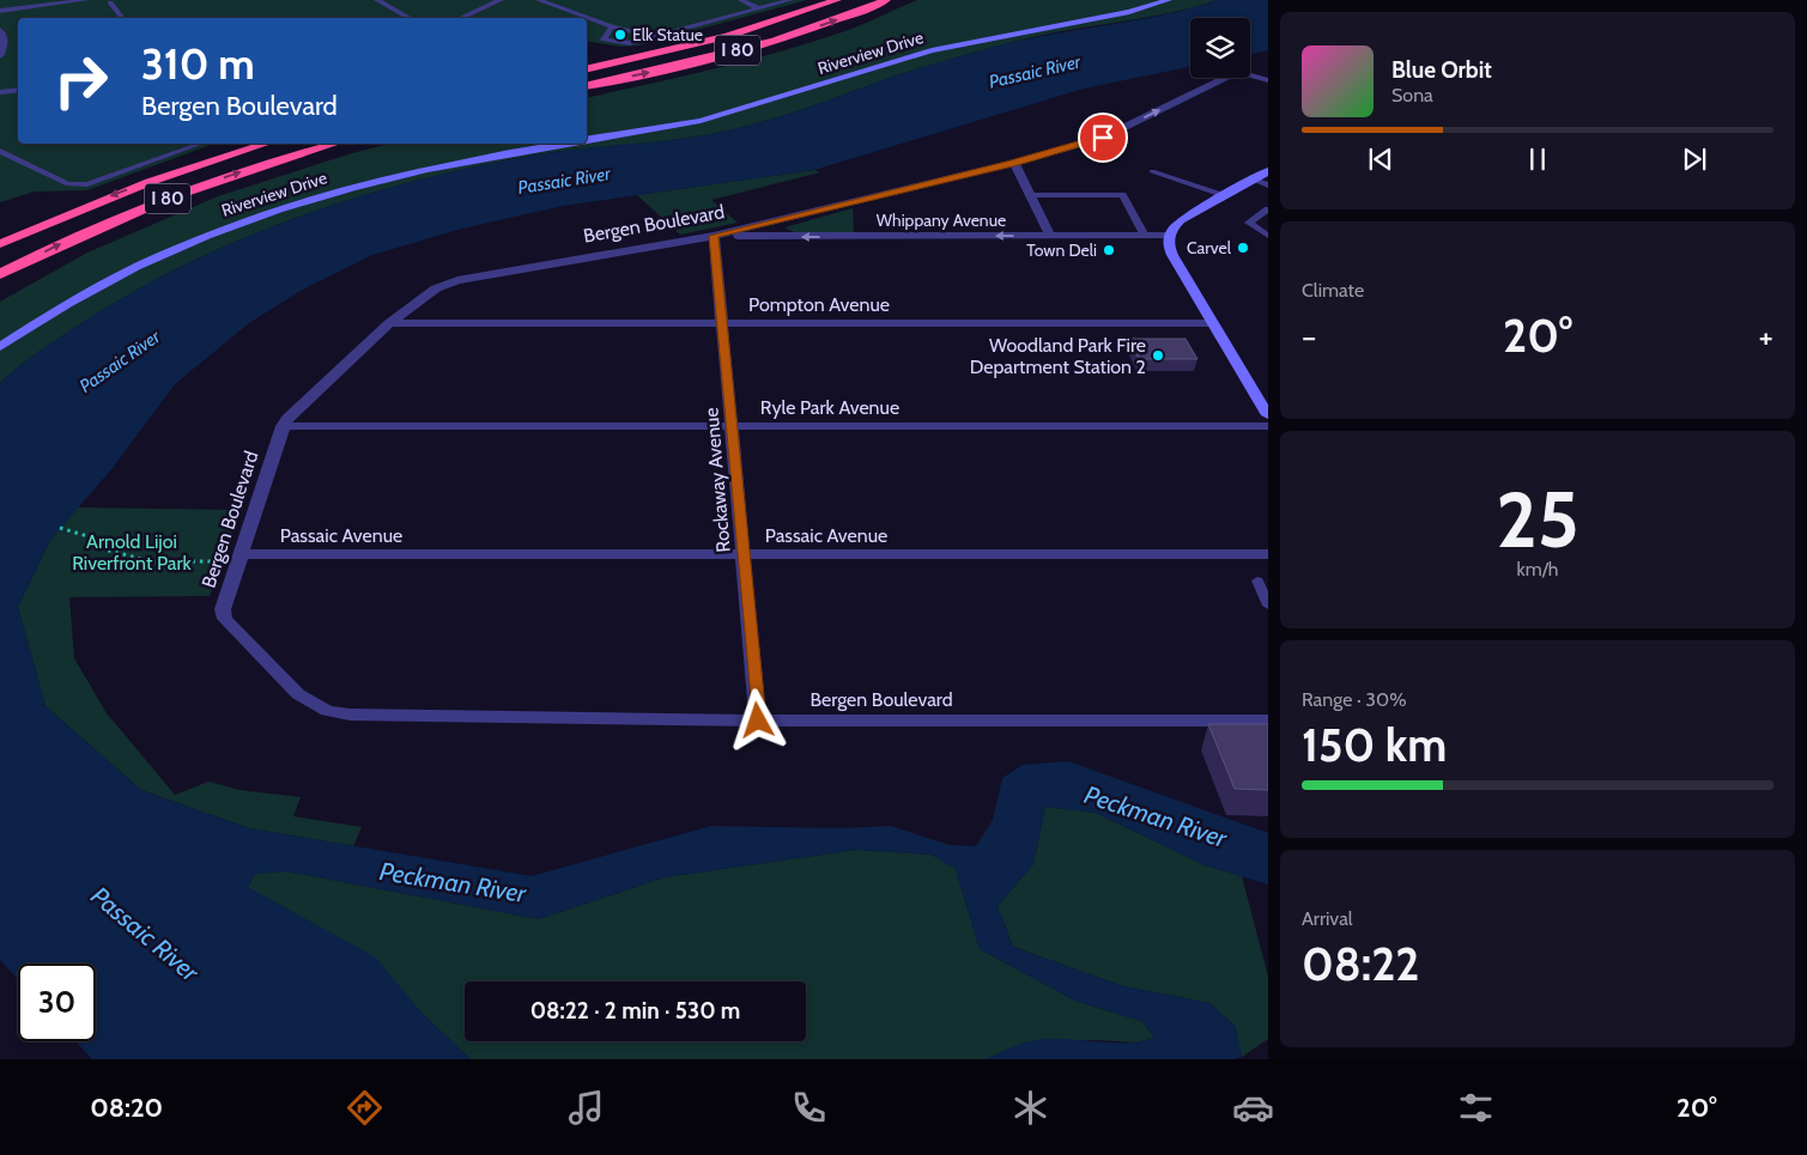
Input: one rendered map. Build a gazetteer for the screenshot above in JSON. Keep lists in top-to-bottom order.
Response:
{
  "streets": {
    "highway": ["I 80"],
    "street": [
      "Riverview Drive",
      "Whippany Avenue",
      "Bergen Boulevard",
      "Pompton Avenue",
      "Ryle Park Avenue",
      "Rockaway Avenue",
      "Passaic Avenue"
    ]
  },
  "crossings": [
    ["Whippany Avenue", "Bergen Boulevard"],
    ["Whippany Avenue", "Rockaway Avenue"],
    ["Bergen Boulevard", "Pompton Avenue"],
    ["Bergen Boulevard", "Ryle Park Avenue"],
    ["Bergen Boulevard", "Rockaway Avenue"],
    ["Bergen Boulevard", "Passaic Avenue"],
    ["Pompton Avenue", "Rockaway Avenue"],
    ["Ryle Park Avenue", "Rockaway Avenue"],
    ["Rockaway Avenue", "Passaic Avenue"]
  ],
  "one_way": ["Whippany Avenue"],
  "water": ["Passaic River", "Peckman River"],
  "parks": ["Arnold Lijoi Riverfront Park"],
  "places": [
    "Elk Statue",
    "Carvel",
    "Town Deli",
    "Woodland Park Fire Department Station 2"
  ],
  "page": {
    "turn": ["310 m", "Bergen Boulevard"],
    "song": ["Blue Orbit", "Sona"],
    "tile": [
      "Climate",
      ["25", "km/h"],
      ["Range · 30%", "150 km"],
      ["Arrival", "08:22"]
    ],
    "heat": ["−", "20°", "+"],
    "limit": "30",
    "trip": "08:22 · 2 min · 530 m",
    "tabs": ["08:20", "20°"]
  }
}
